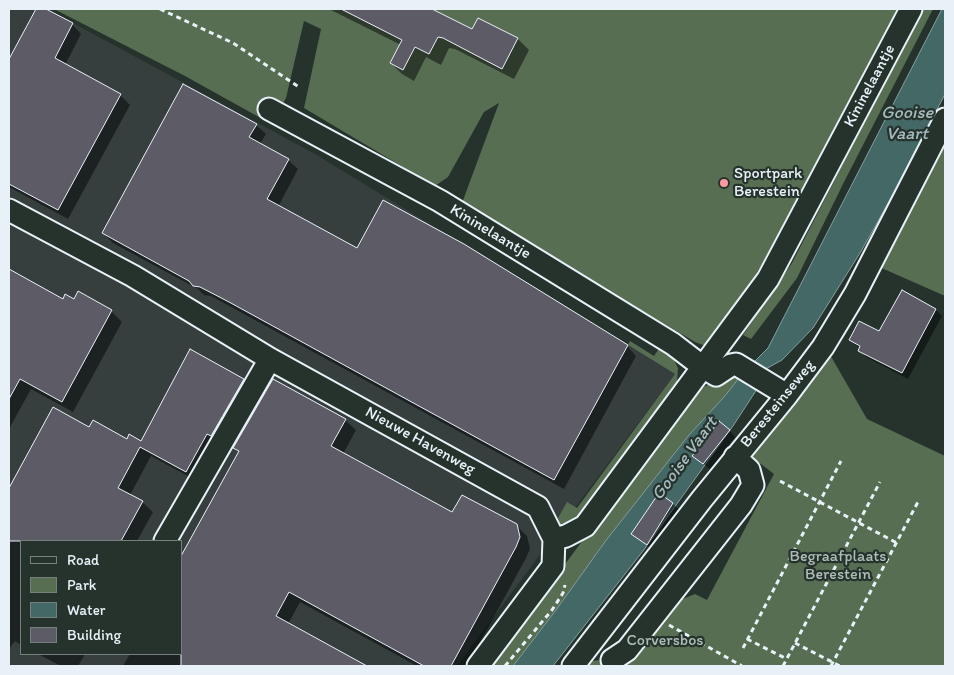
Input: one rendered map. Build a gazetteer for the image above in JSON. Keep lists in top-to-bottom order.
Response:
{
  "streets": {
    "street": ["Kininelaantje", "Beresteinseweg", "Nieuwe Havenweg"]
  },
  "crossings": [
    ["Kininelaantje", "Beresteinseweg"]
  ],
  "water": ["Gooise Vaart"],
  "parks": ["Begraafplaats Berestein", "Corversbos"],
  "places": ["Sportpark Berestein"],
  "legend": [
    "Road",
    "Park",
    "Water",
    "Building"
  ]
}
